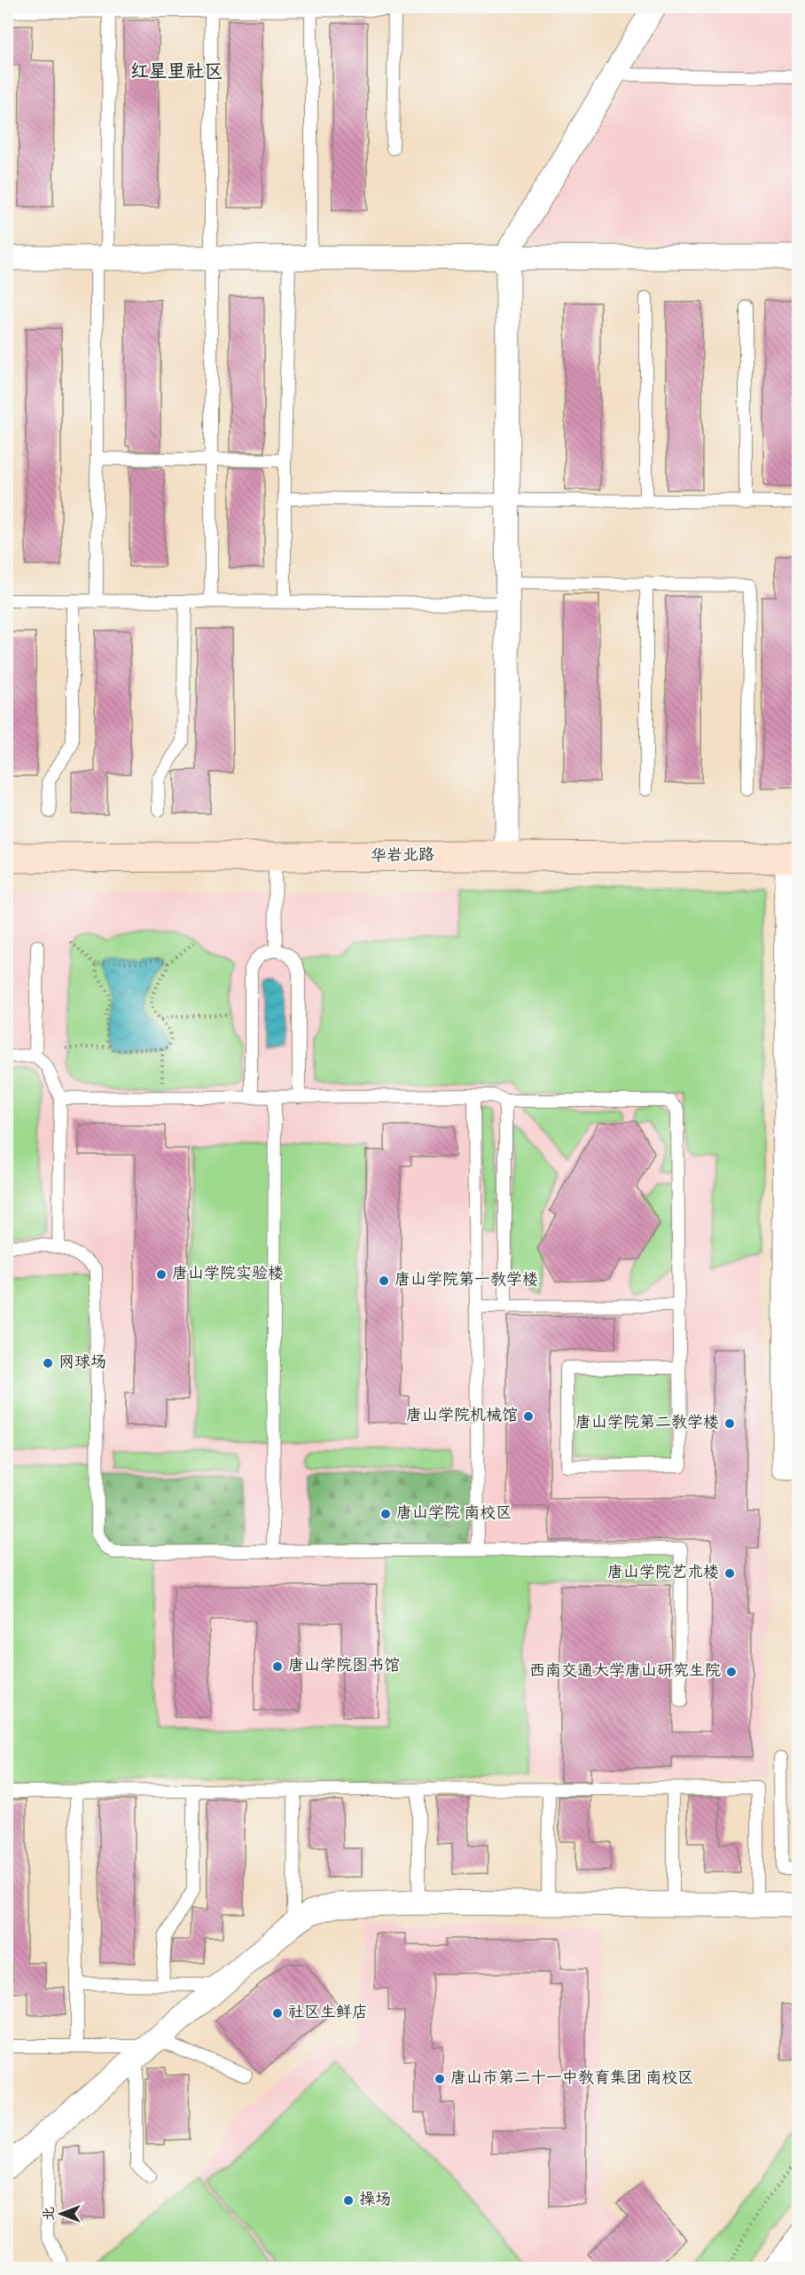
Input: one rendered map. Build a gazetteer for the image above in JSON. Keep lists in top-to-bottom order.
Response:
{
  "streets": {
    "street": ["华岩北路"]
  },
  "districts": ["红星里社区"],
  "places": [
    "唐山学院实验楼",
    "唐山学院第一教学楼",
    "网球场",
    "唐山学院机械馆",
    "唐山学院第二教学楼",
    "唐山学院 南校区",
    "唐山学院艺术楼",
    "唐山学院图书馆",
    "西南交通大学唐山研究生院",
    "社区生鲜店",
    "唐山市第二十一中教育集团 南校区",
    "操场"
  ],
  "north": "left"
}
